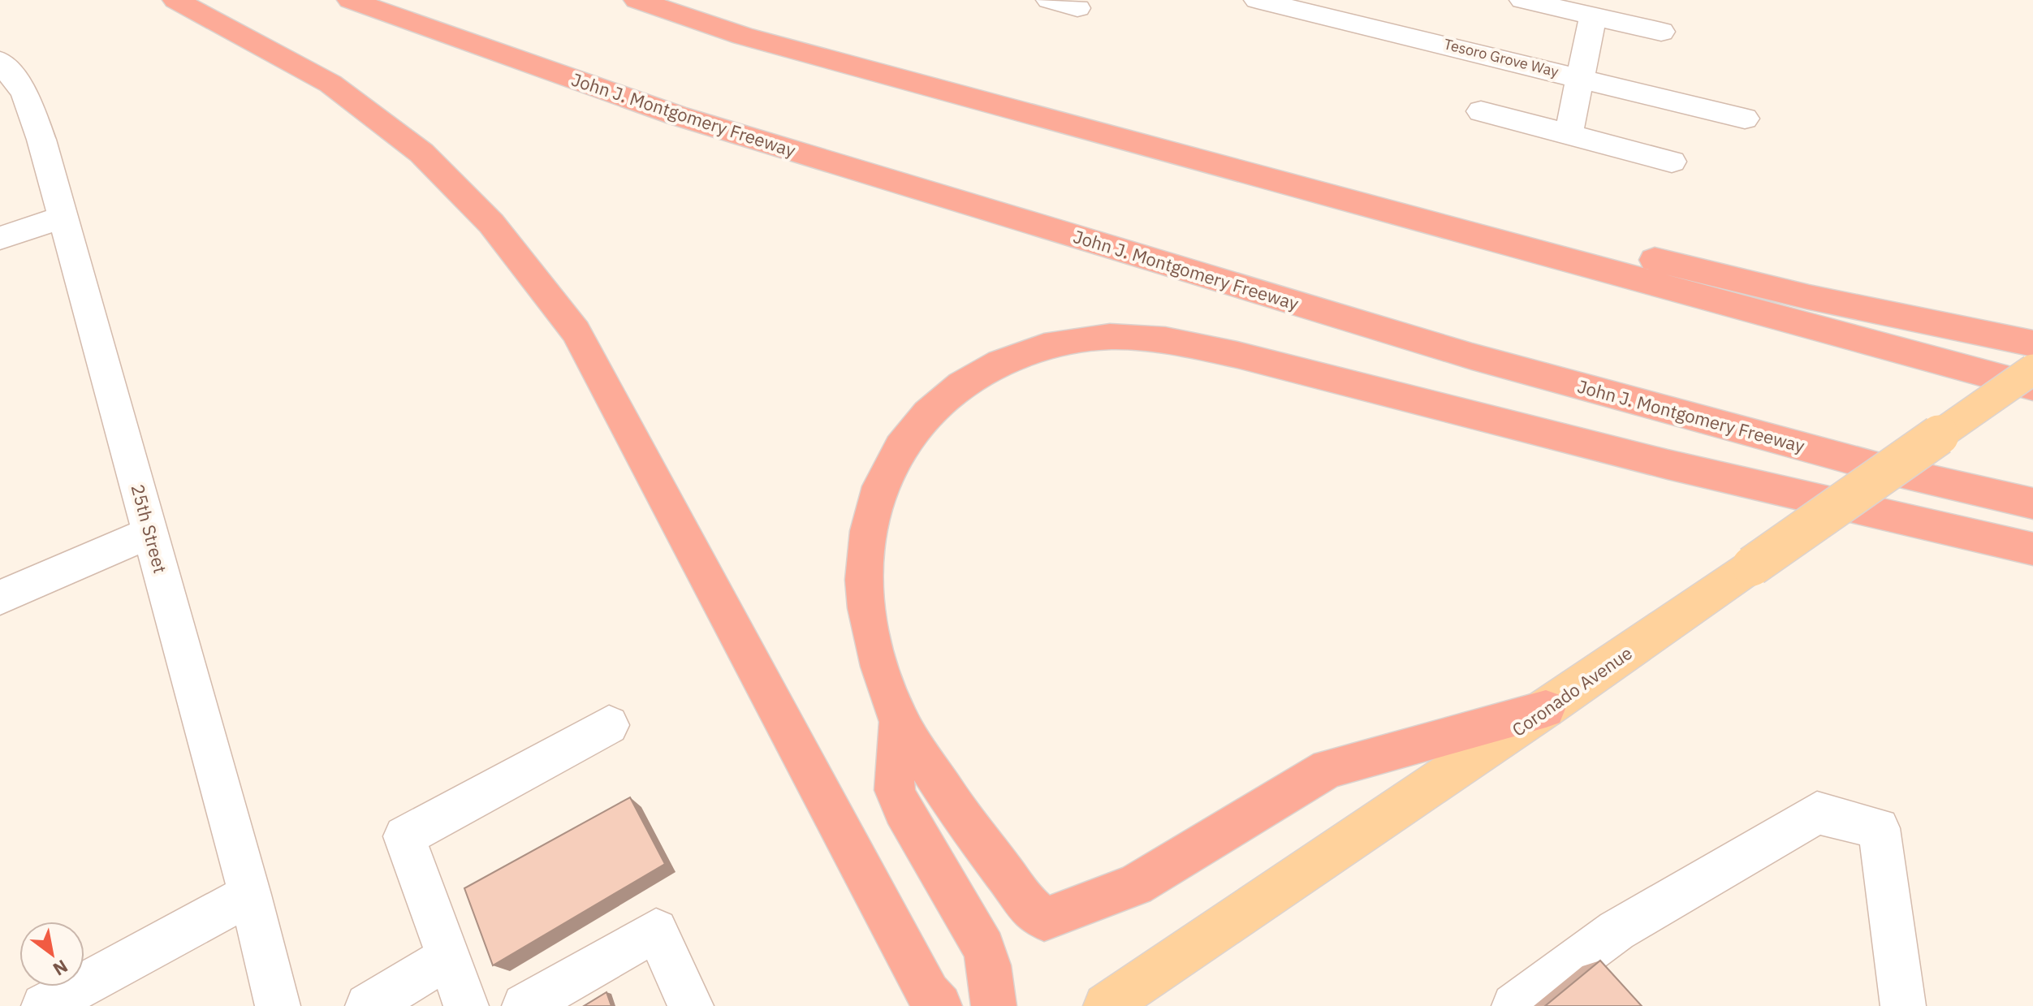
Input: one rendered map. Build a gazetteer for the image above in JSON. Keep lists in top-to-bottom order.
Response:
{
  "streets": {
    "highway": ["John J. Montgomery Freeway"],
    "main road": ["Coronado Avenue"],
    "street": ["Tesoro Grove Way", "25th Street"]
  },
  "north": "bottom right"
}
